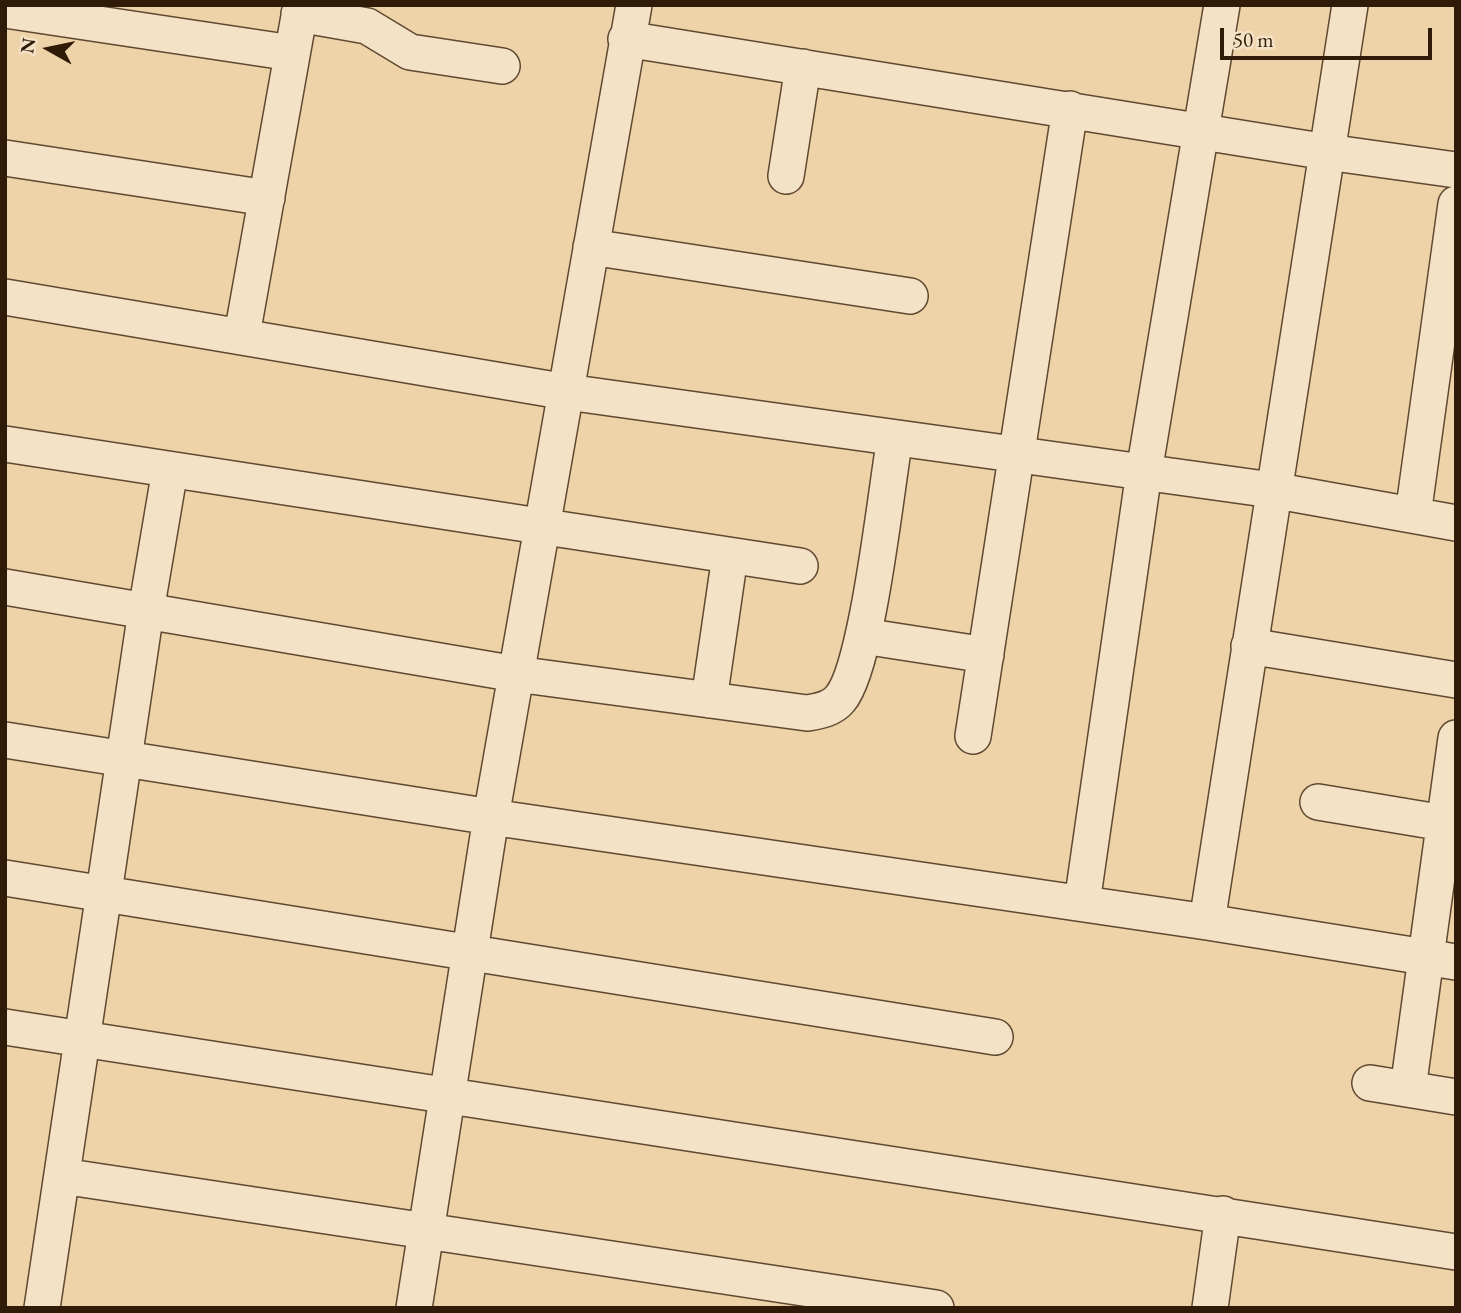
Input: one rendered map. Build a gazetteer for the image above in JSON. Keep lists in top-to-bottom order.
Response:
{
  "scale_bar": "50 m",
  "north": "left"
}
